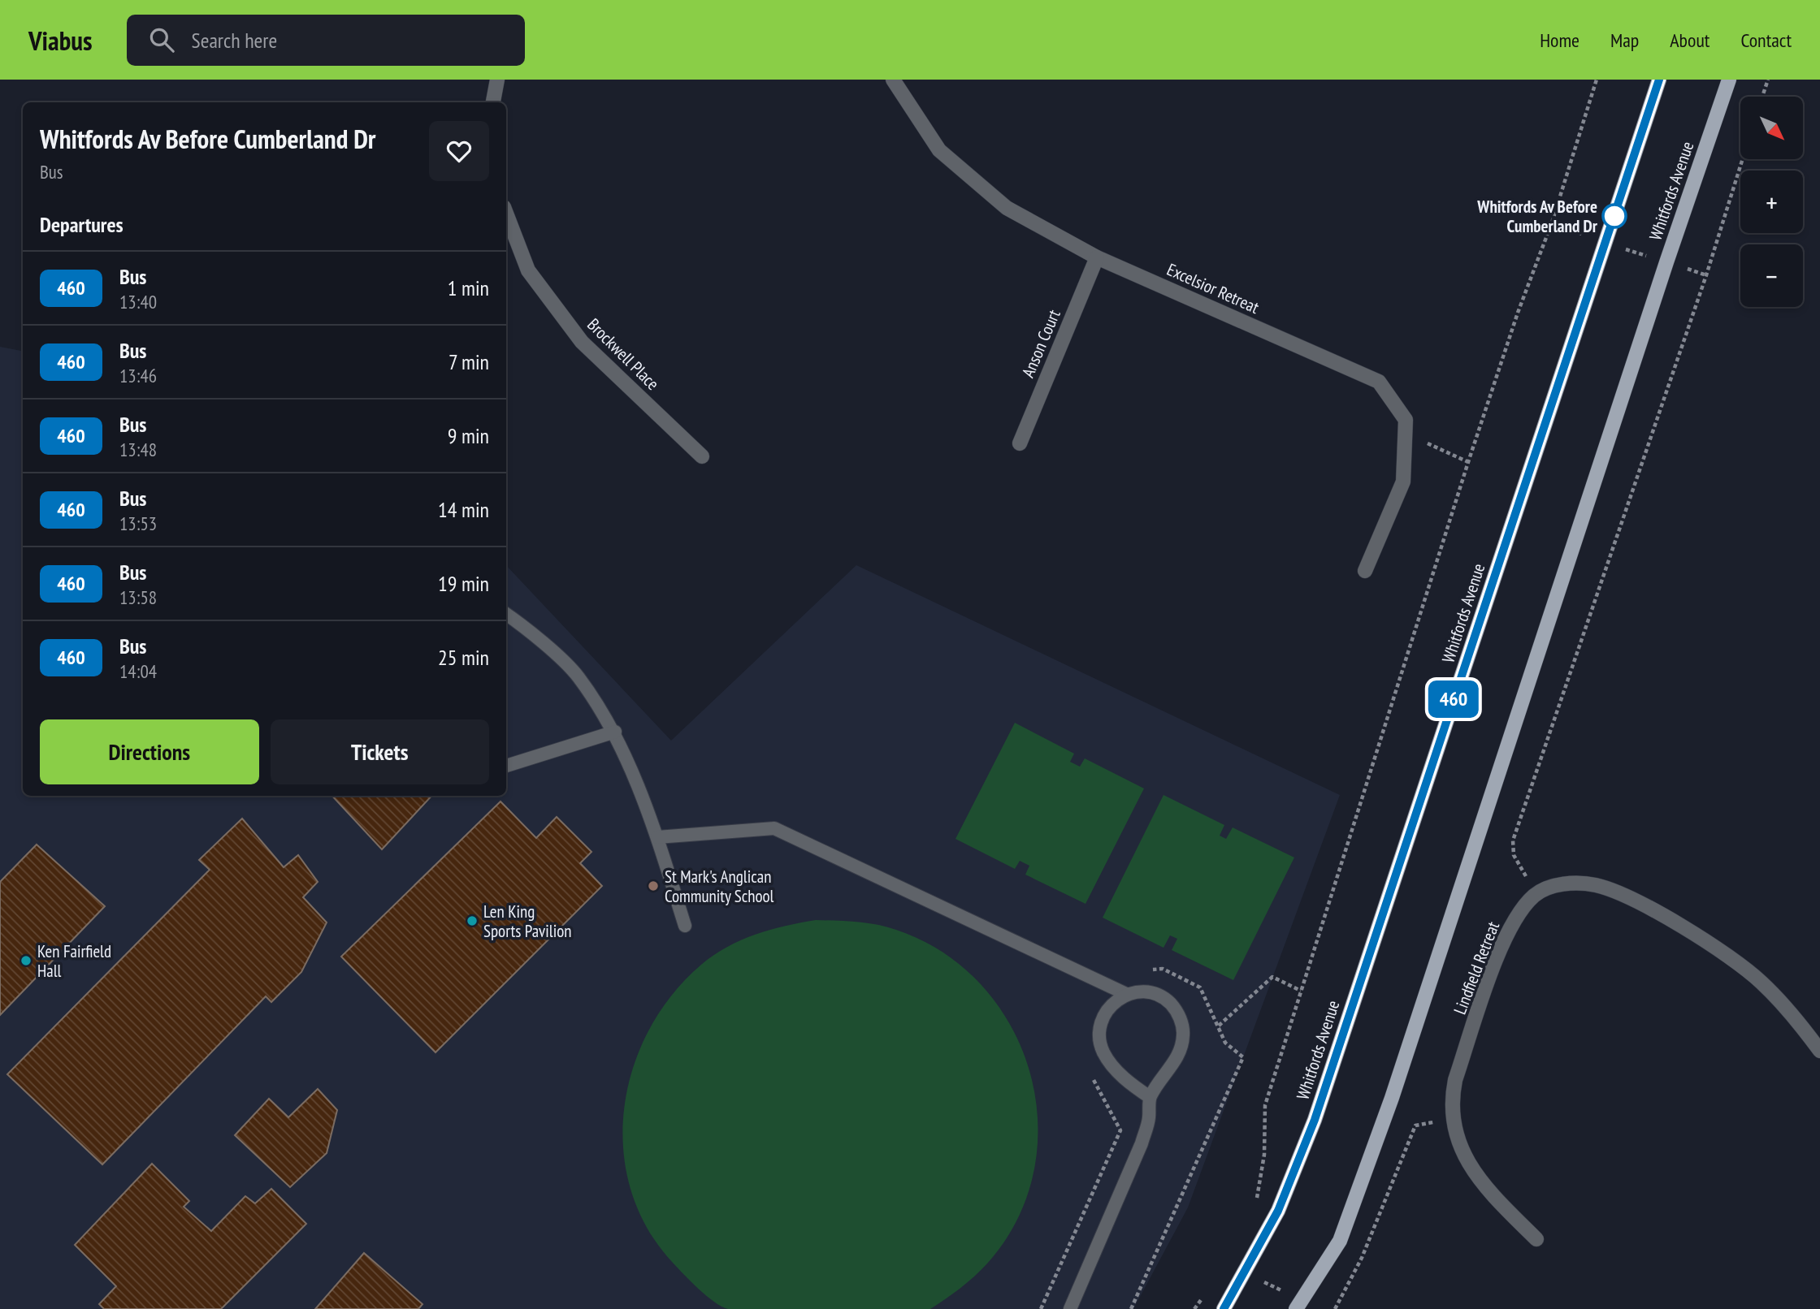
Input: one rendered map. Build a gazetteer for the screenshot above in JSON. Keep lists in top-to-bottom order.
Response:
{
  "streets": {
    "main road": ["Whitfords Avenue"],
    "street": [
      "Excelsior Retreat",
      "Anson Court",
      "Brockwell Place",
      "Lindfield Retreat"
    ]
  },
  "crossings": [
    ["Excelsior Retreat", "Anson Court"]
  ],
  "places": [
    "Whitfords Av Before Cumberland Dr",
    "St Mark's Anglican Community School",
    "Len King Sports Pavilion",
    "Ken Fairfield Hall"
  ],
  "lines": ["bus line 460"],
  "north": "bottom right",
  "page": {
    "header": "Viabus",
    "search": "Search here",
    "nav": [
      "Home",
      "Map",
      "About",
      "Contact"
    ],
    "on_map": "460",
    "map_buttons": ["+", "−"],
    "heading": [
      ["Whitfords Av Before Cumberland Dr", "Bus"],
      "Departures"
    ],
    "list": [
      {
        "mark": "460",
        "name": "Bus",
        "note": "13:40",
        "value": "1 min"
      },
      {
        "mark": "460",
        "name": "Bus",
        "note": "13:46",
        "value": "7 min"
      },
      {
        "mark": "460",
        "name": "Bus",
        "note": "13:48",
        "value": "9 min"
      },
      {
        "mark": "460",
        "name": "Bus",
        "note": "13:53",
        "value": "14 min"
      },
      {
        "mark": "460",
        "name": "Bus",
        "note": "13:58",
        "value": "19 min"
      },
      {
        "mark": "460",
        "name": "Bus",
        "note": "14:04",
        "value": "25 min"
      }
    ],
    "buttons": ["Directions", "Tickets"]
  }
}
